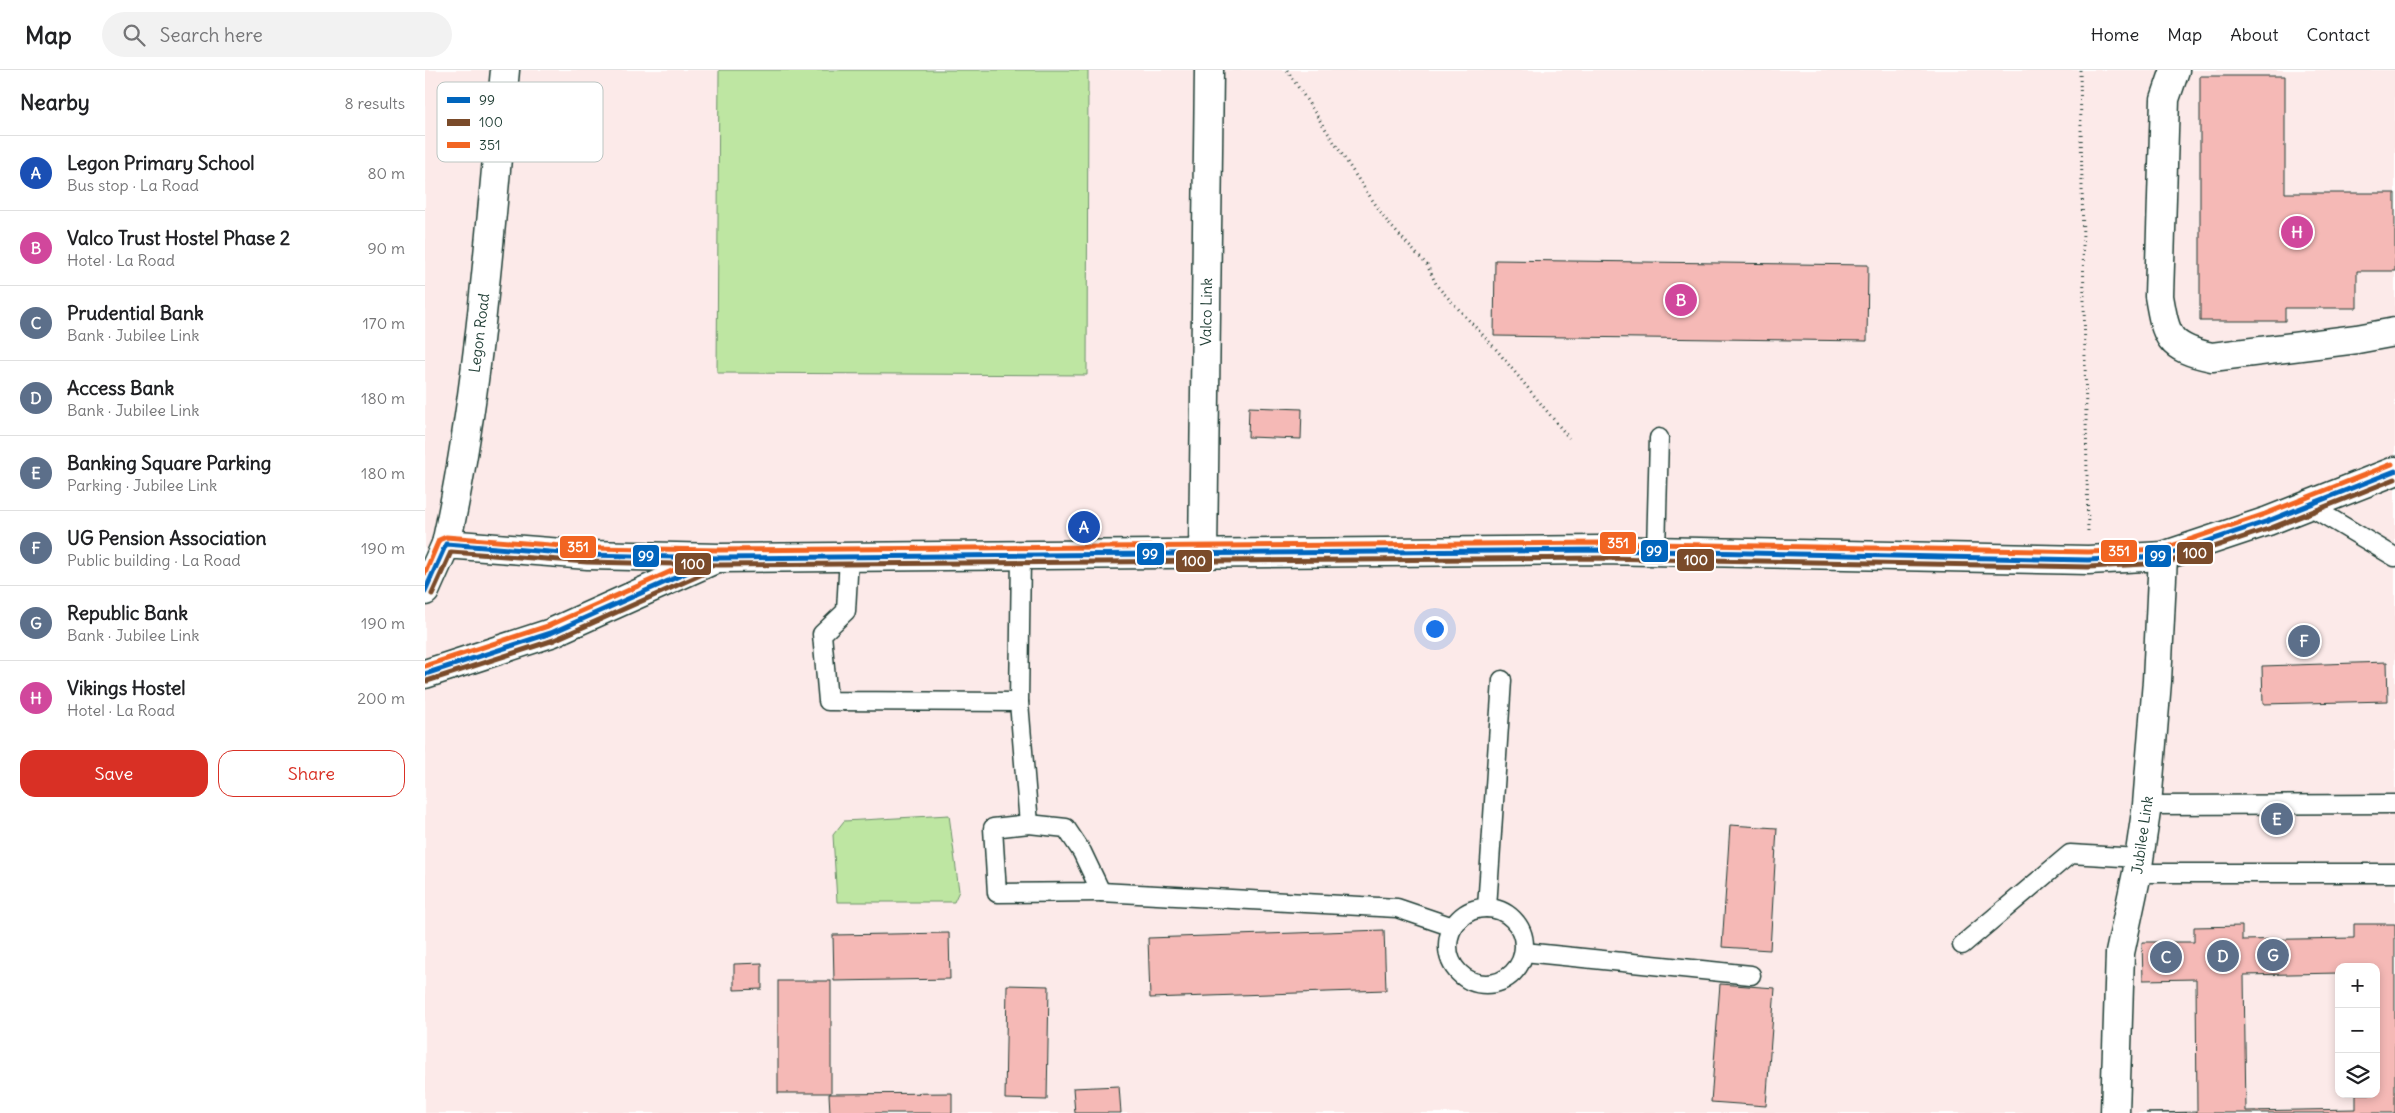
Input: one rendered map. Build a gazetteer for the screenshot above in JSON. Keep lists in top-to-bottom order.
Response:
{
  "streets": {
    "street": ["Valco Link", "Legon Road", "Jubilee Link"]
  },
  "lines": ["transit line 351", "transit line 99", "transit line 100"],
  "legend": ["99", "100", "351"],
  "page": {
    "header": "Map",
    "search": "Search here",
    "nav": [
      "Home",
      "Map",
      "About",
      "Contact"
    ],
    "heading": ["Nearby", "8 results"],
    "list": [
      {
        "mark": "A",
        "name": "Legon Primary School",
        "note": "Bus stop · La Road",
        "value": "80 m"
      },
      {
        "mark": "B",
        "name": "Valco Trust Hostel Phase 2",
        "note": "Hotel · La Road",
        "value": "90 m"
      },
      {
        "mark": "C",
        "name": "Prudential Bank",
        "note": "Bank · Jubilee Link",
        "value": "170 m"
      },
      {
        "mark": "D",
        "name": "Access Bank",
        "note": "Bank · Jubilee Link",
        "value": "180 m"
      },
      {
        "mark": "E",
        "name": "Banking Square Parking",
        "note": "Parking · Jubilee Link",
        "value": "180 m"
      },
      {
        "mark": "F",
        "name": "UG Pension Association",
        "note": "Public building · La Road",
        "value": "190 m"
      },
      {
        "mark": "G",
        "name": "Republic Bank",
        "note": "Bank · Jubilee Link",
        "value": "190 m"
      },
      {
        "mark": "H",
        "name": "Vikings Hostel",
        "note": "Hotel · La Road",
        "value": "200 m"
      }
    ],
    "pins": [
      "H",
      "B",
      "A",
      "F",
      "E",
      "G",
      "D",
      "C"
    ],
    "buttons": ["Save", "Share"],
    "map_buttons": ["+", "−"]
  }
}
